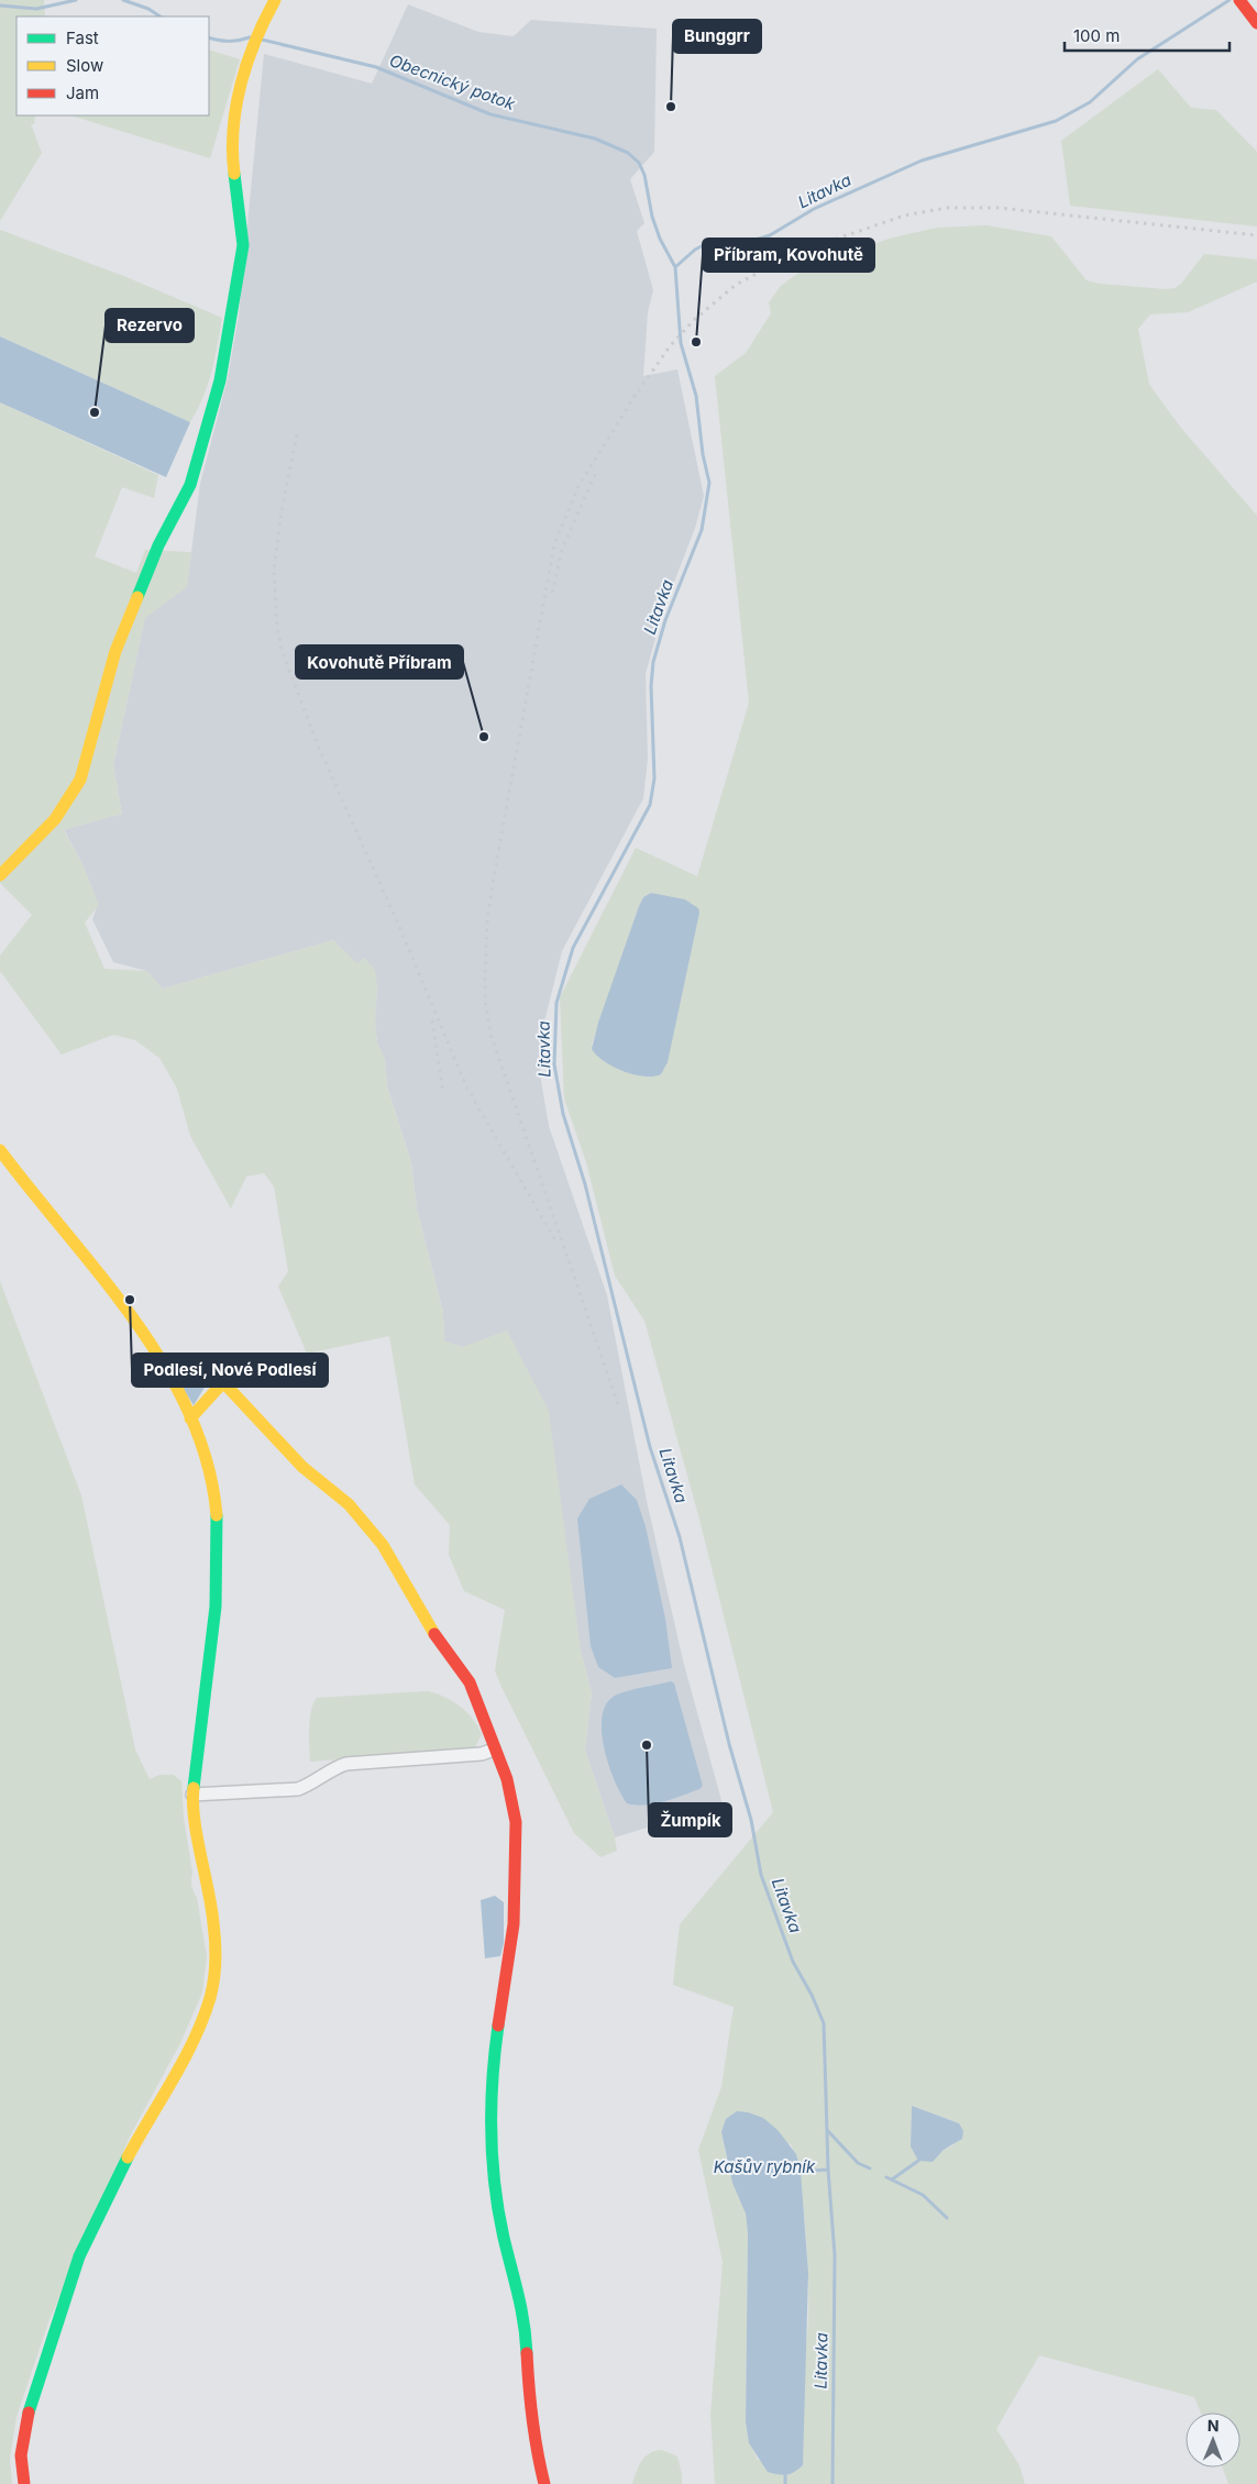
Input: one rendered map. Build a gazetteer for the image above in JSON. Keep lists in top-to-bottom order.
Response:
{
  "water": ["Obecnický potok", "Litavka", "Kašův rybník"],
  "places": [
    "Bunggrr",
    "Příbram, Kovohutě",
    "Rezervo",
    "Kovohutě Příbram",
    "Podlesí, Nové Podlesí",
    "Žumpík"
  ],
  "legend": ["Fast", "Slow", "Jam"],
  "scale_bar": "100 m",
  "north": "top"
}
